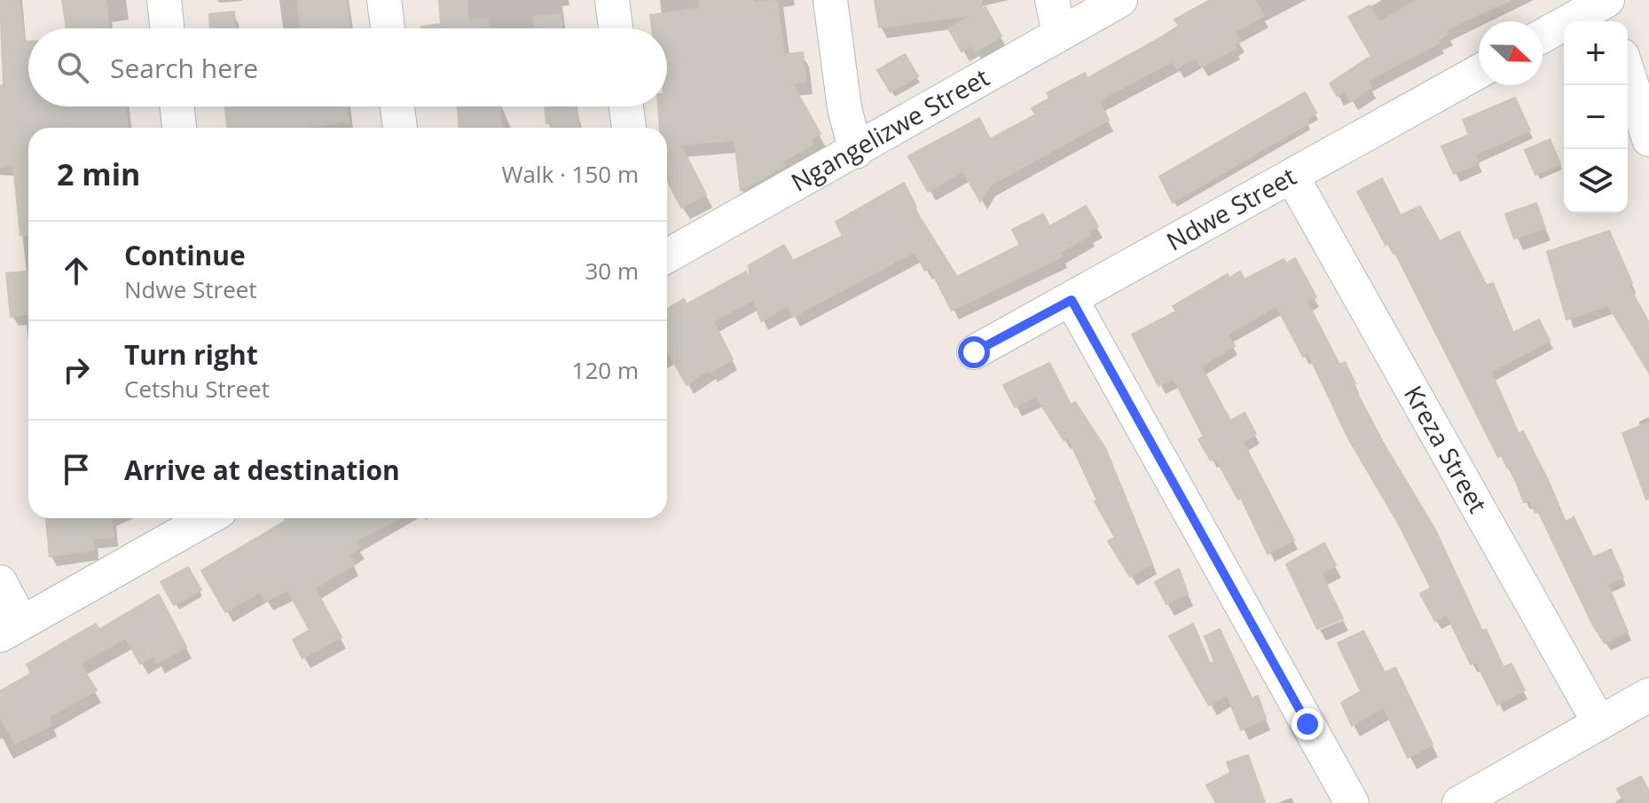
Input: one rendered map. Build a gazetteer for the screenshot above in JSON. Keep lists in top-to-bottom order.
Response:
{
  "streets": {
    "street": ["Ngangelizwe Street", "Ndwe Street", "Kreza Street"]
  },
  "crossings": [
    ["Ndwe Street", "Kreza Street"]
  ],
  "north": "right",
  "page": {
    "map_buttons": ["+", "−"],
    "search": "Search here",
    "heading": ["2 min", "Walk · 150 m"],
    "list": [
      ["Continue", "Ndwe Street", "30 m"],
      ["Turn right", "Cetshu Street", "120 m"],
      "Arrive at destination"
    ]
  }
}
